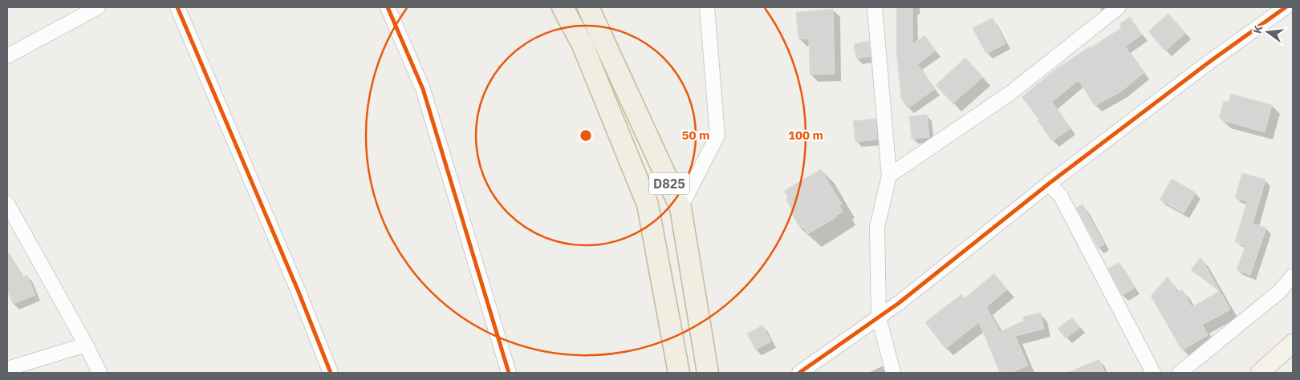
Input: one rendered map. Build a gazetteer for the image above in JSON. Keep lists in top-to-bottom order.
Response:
{
  "streets": {
    "highway": ["D825"]
  },
  "north": "left",
  "rings": ["50 m", "100 m"]
}
